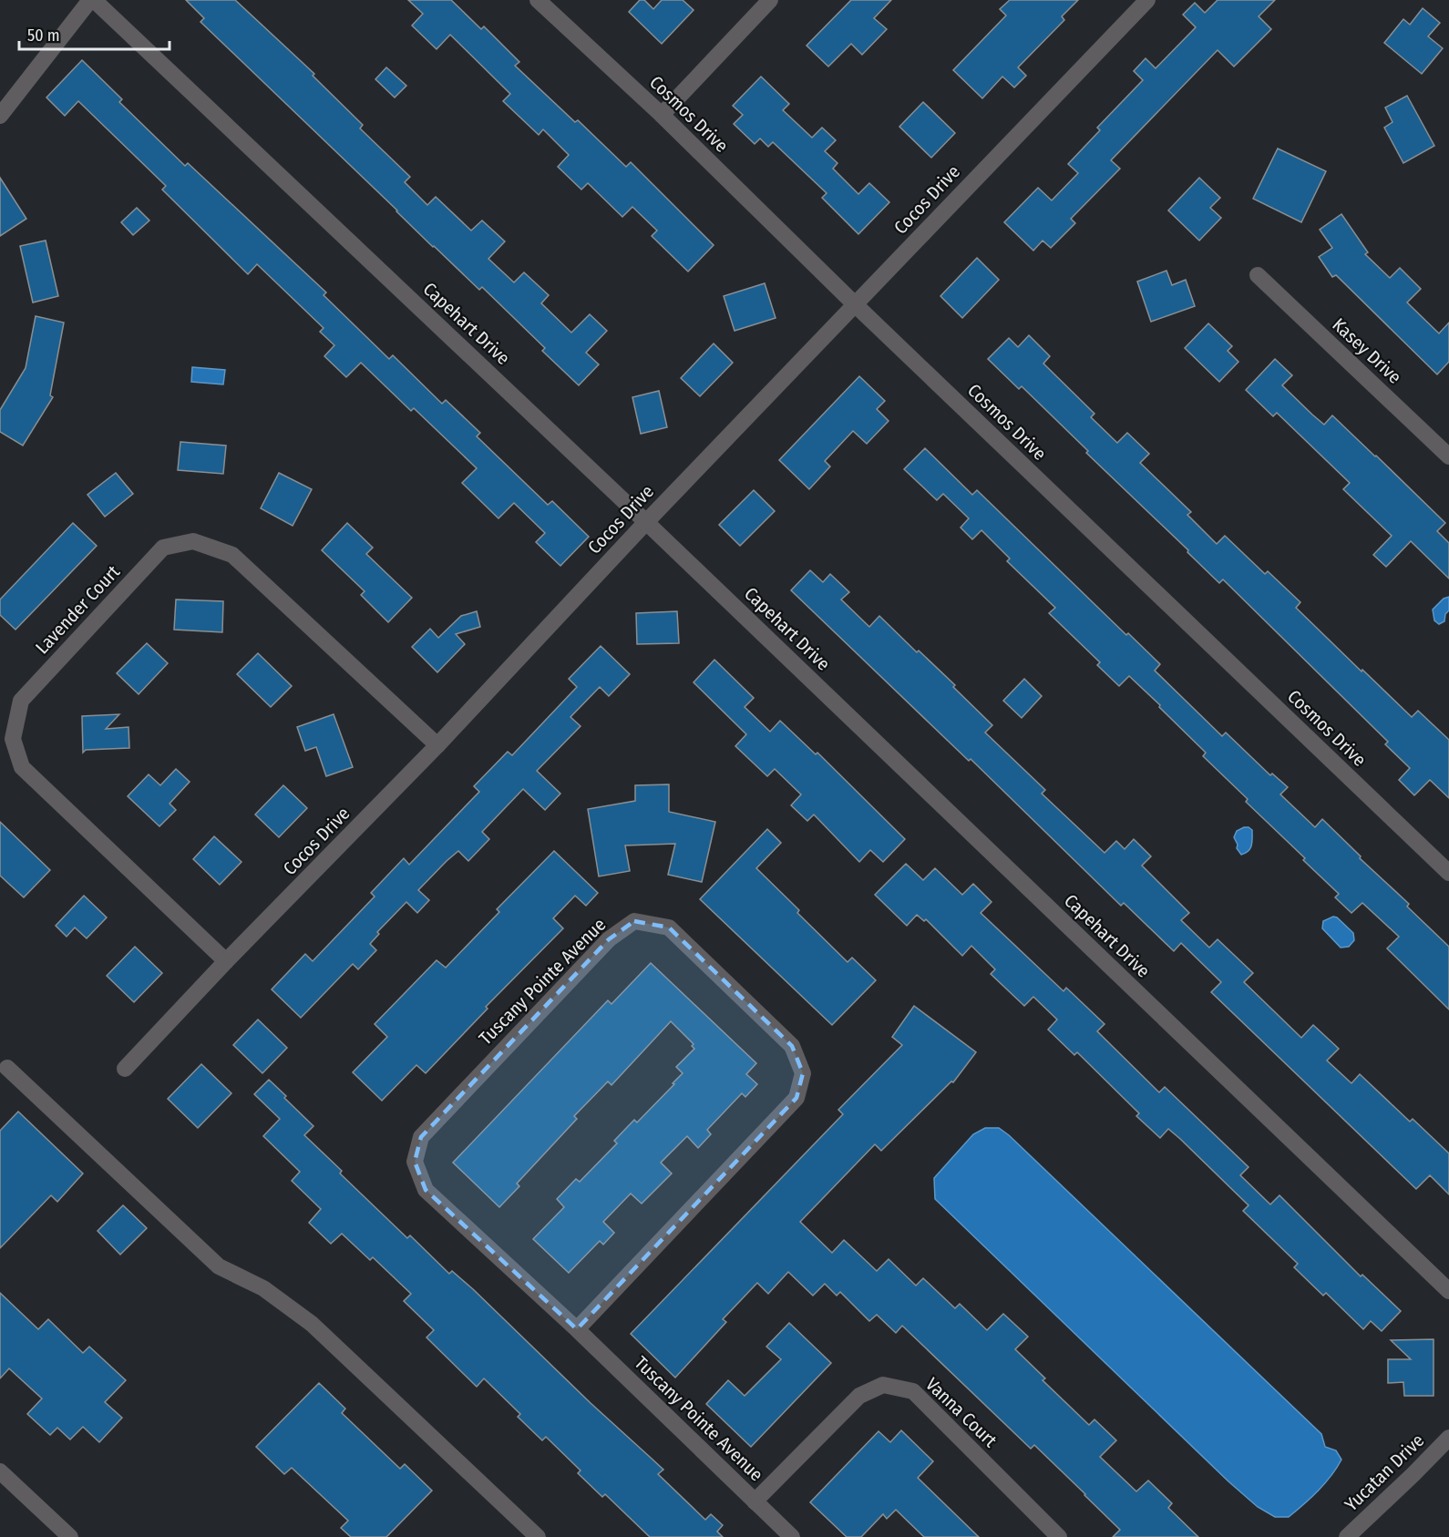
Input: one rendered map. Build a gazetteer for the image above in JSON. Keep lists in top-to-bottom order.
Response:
{
  "streets": {
    "street": [
      "Cosmos Drive",
      "Cocos Drive",
      "Capehart Drive",
      "Kasey Drive",
      "Lavender Court",
      "Tuscany Pointe Avenue",
      "Vanna Court",
      "Yucatan Drive"
    ]
  },
  "crossings": [
    ["Cosmos Drive", "Cocos Drive"],
    ["Cocos Drive", "Capehart Drive"],
    ["Cocos Drive", "Lavender Court"],
    ["Tuscany Pointe Avenue", "Vanna Court"]
  ],
  "scale_bar": "50 m"
}
